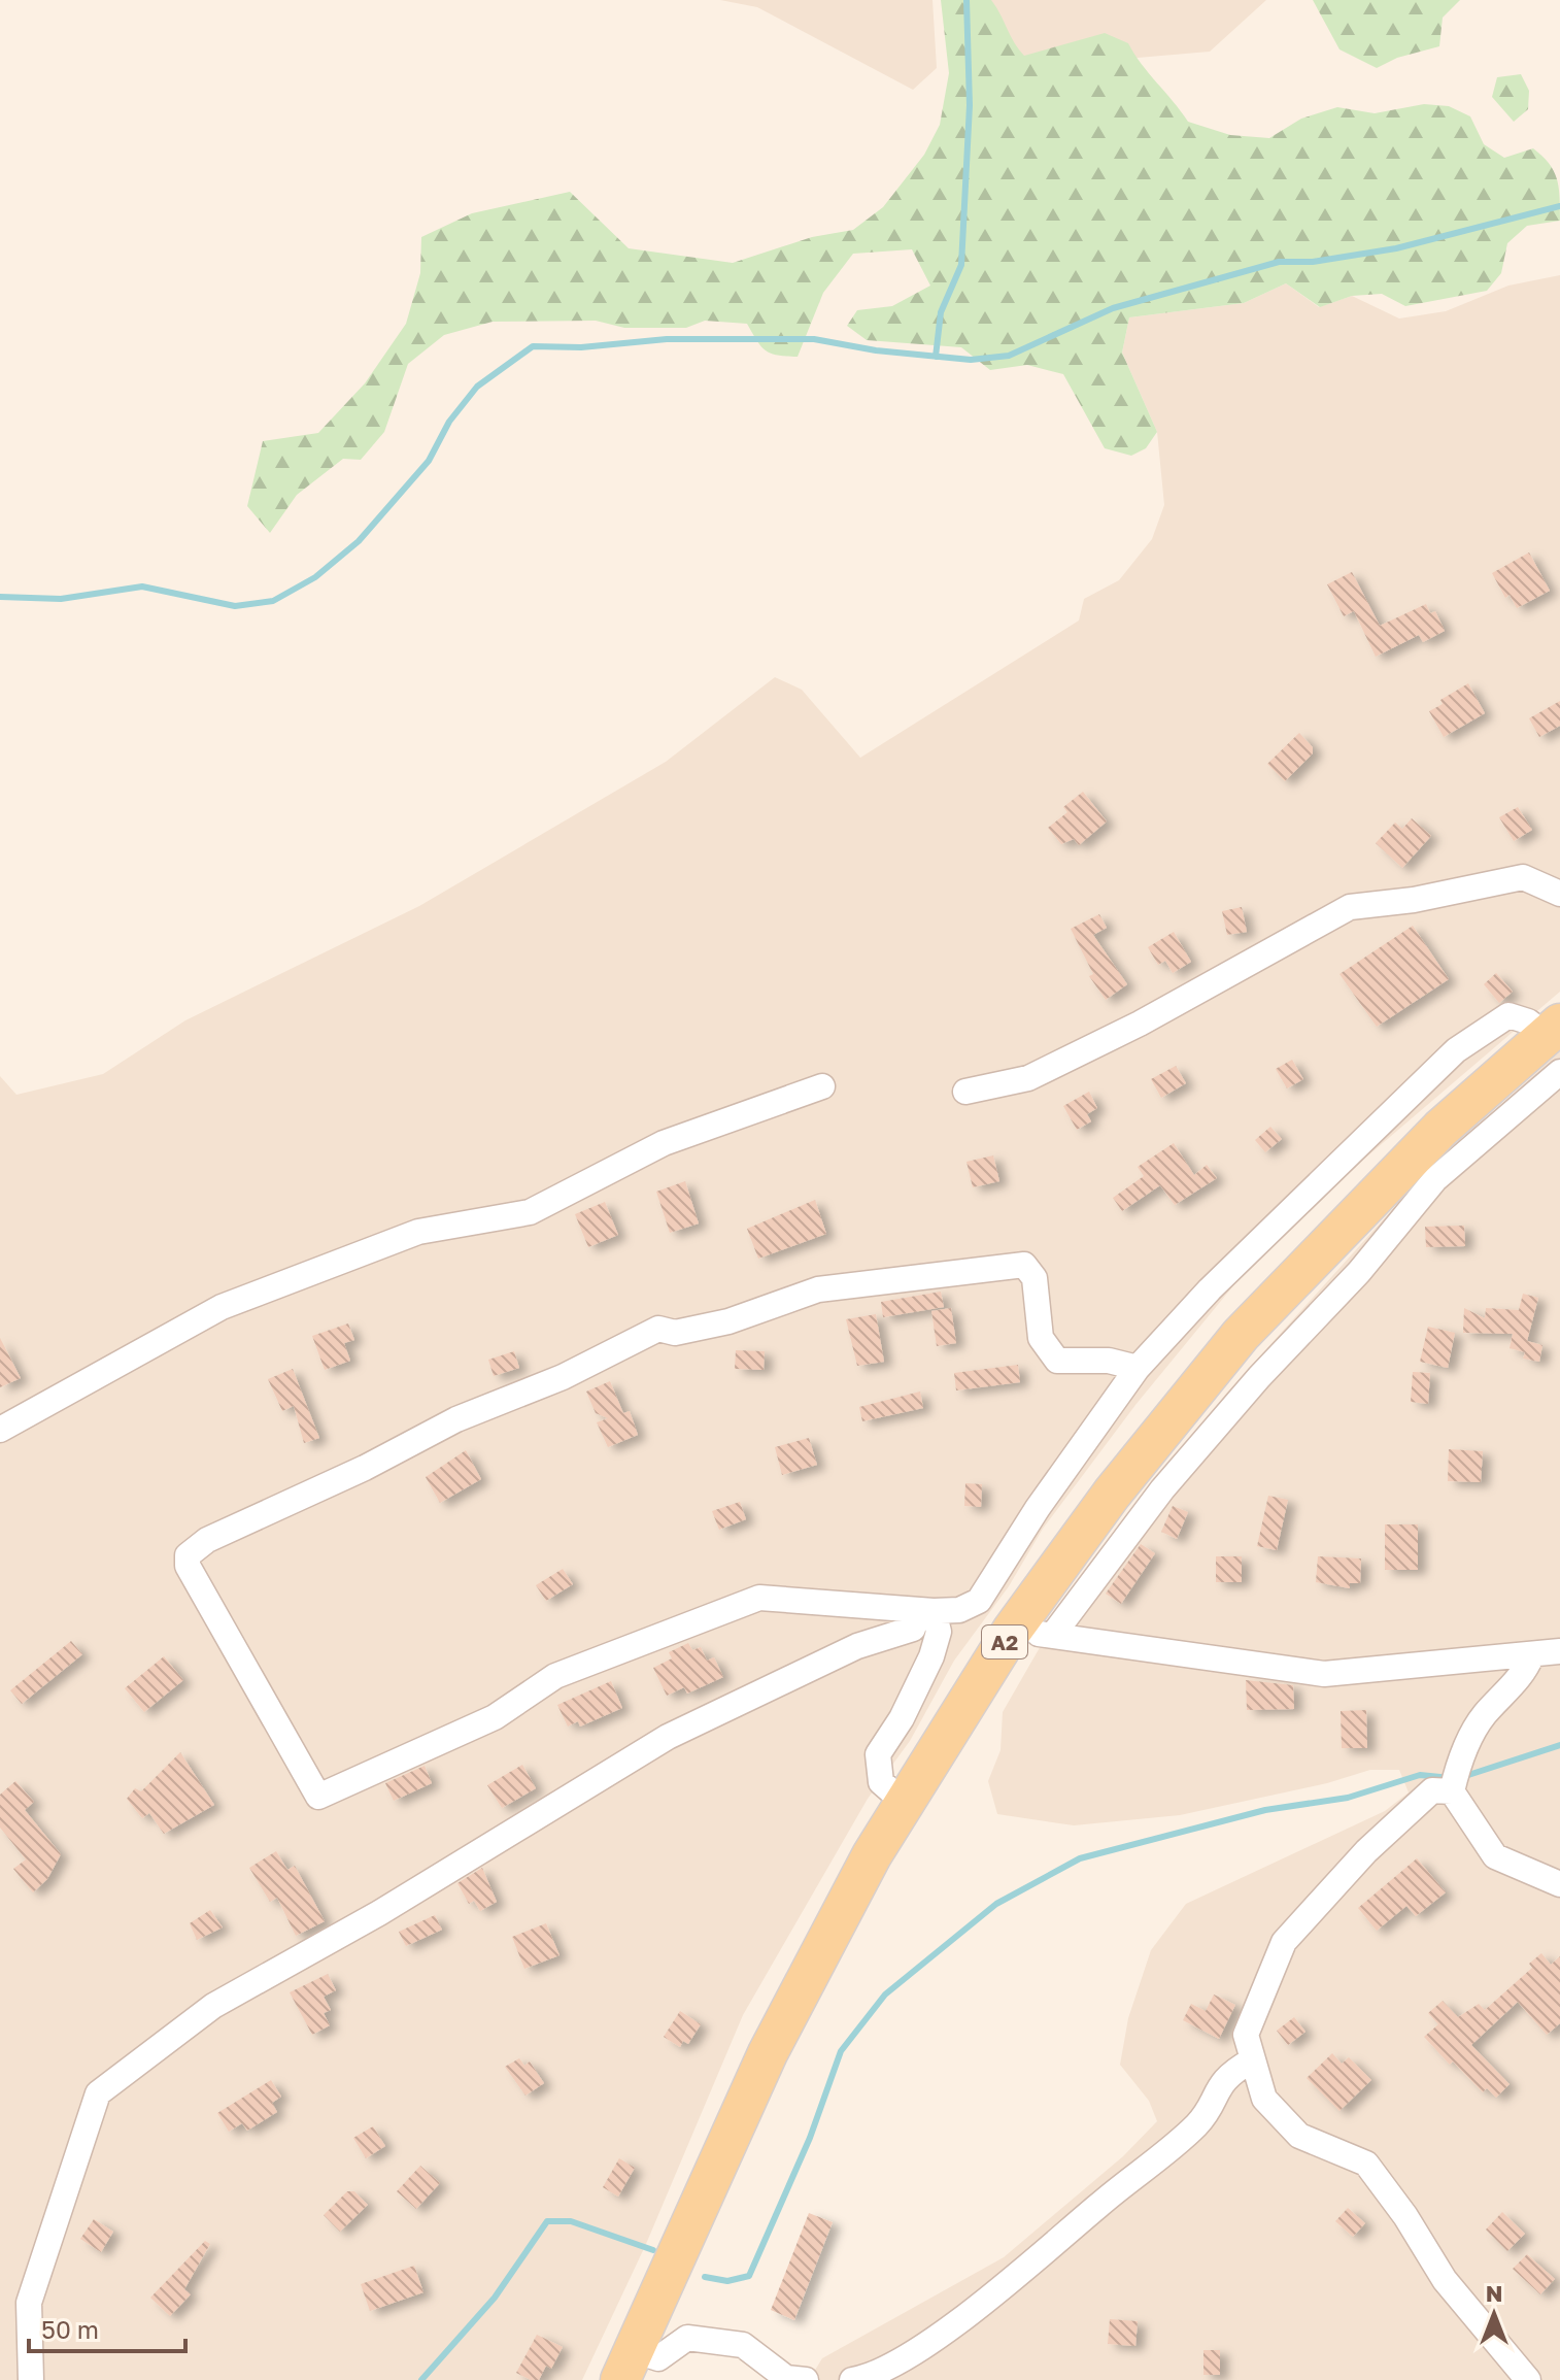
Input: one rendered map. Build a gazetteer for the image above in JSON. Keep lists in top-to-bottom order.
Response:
{
  "streets": {
    "main road": ["A2"]
  },
  "scale_bar": "50 m",
  "north": "top"
}
